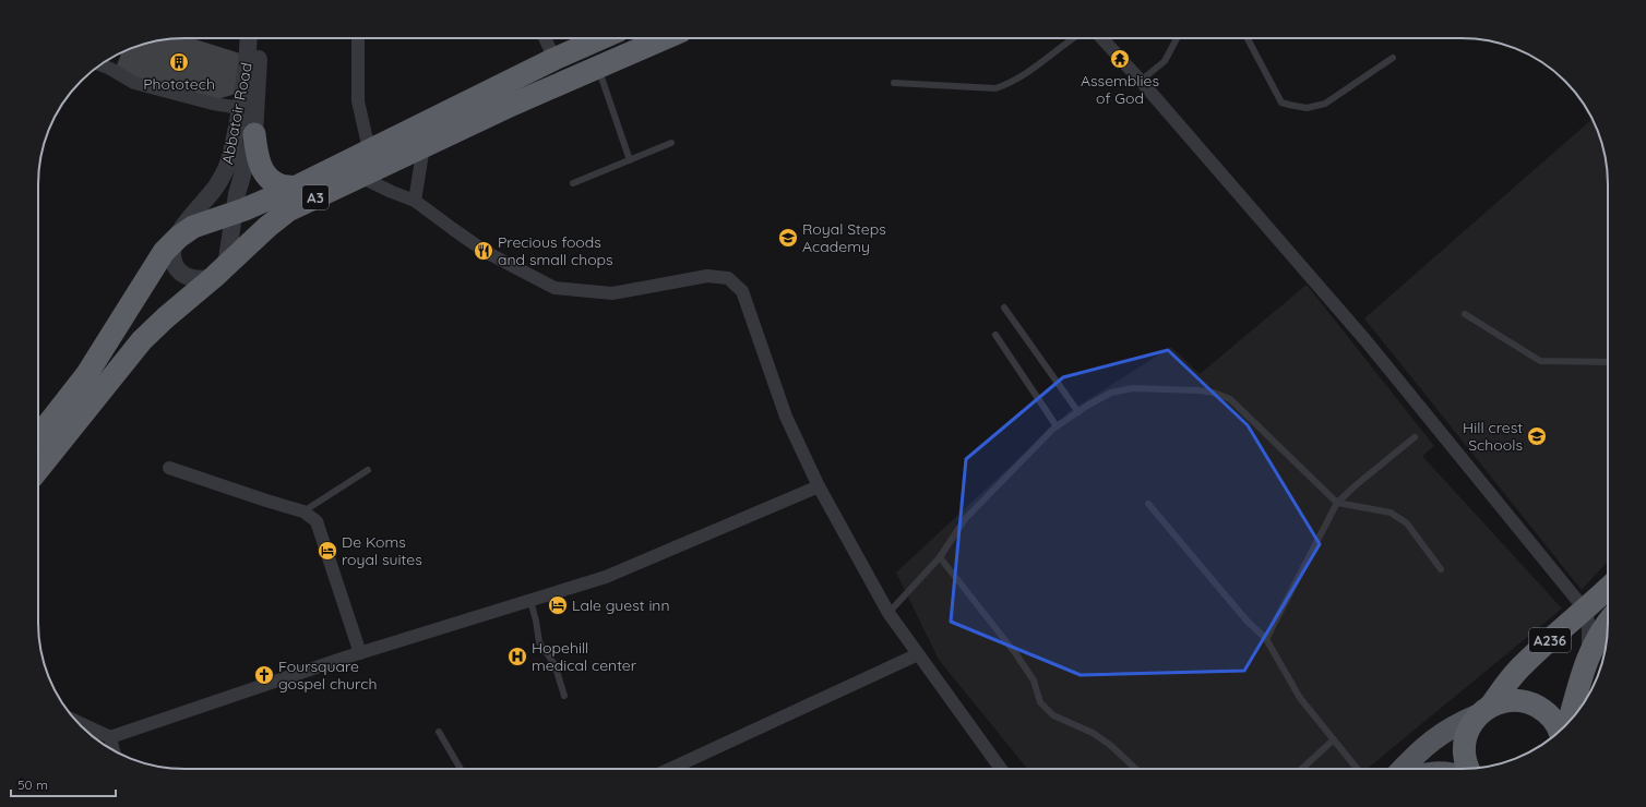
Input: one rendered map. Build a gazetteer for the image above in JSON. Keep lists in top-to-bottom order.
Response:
{
  "streets": {
    "highway": ["A3", "A236"],
    "street": ["Abbatoir Road"]
  },
  "crossings": [
    ["Abbatoir Road", "A3"]
  ],
  "places": {
    "temple": ["Assemblies of God"],
    "building": ["Phototech"],
    "school or university": ["Royal Steps Academy", "Hill crest Schools"],
    "restaurant": ["Precious foods and small chops"],
    "hotel": ["De Koms royal suites", "Lale guest inn"],
    "hospital": ["Hopehill medical center"],
    "church": ["Foursquare gospel church"]
  },
  "scale_bar": "50 m"
}
